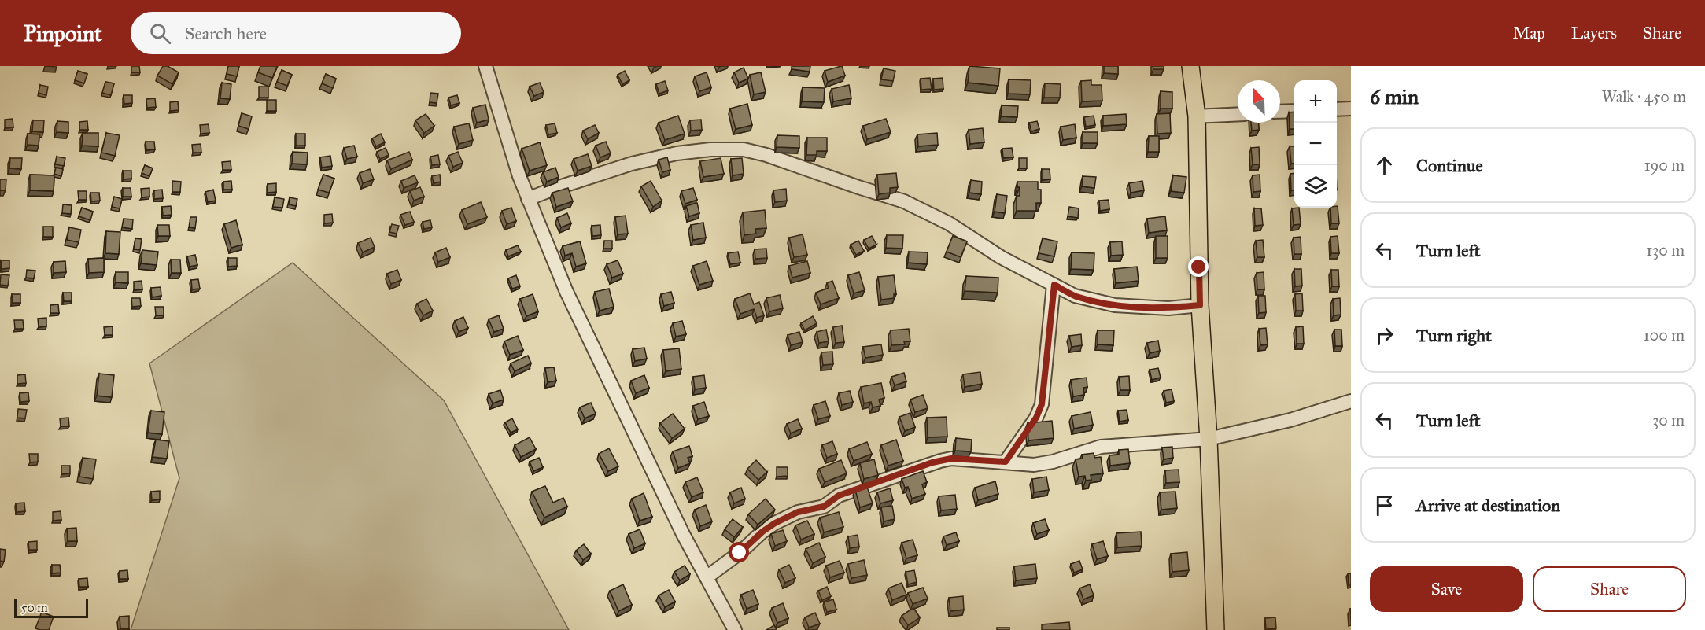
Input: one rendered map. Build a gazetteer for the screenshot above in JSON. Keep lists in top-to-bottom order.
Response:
{
  "scale_bar": "50 m",
  "north": "top left",
  "page": {
    "header": "Pinpoint",
    "search": "Search here",
    "nav": ["Map", "Layers", "Share"],
    "heading": ["6 min", "Walk · 450 m"],
    "map_buttons": ["+", "−"],
    "list": [
      ["Continue", "190 m"],
      ["Turn left", "130 m"],
      ["Turn right", "100 m"],
      ["Turn left", "30 m"],
      "Arrive at destination"
    ],
    "buttons": ["Save", "Share"],
    "scale": "50 m"
  }
}
